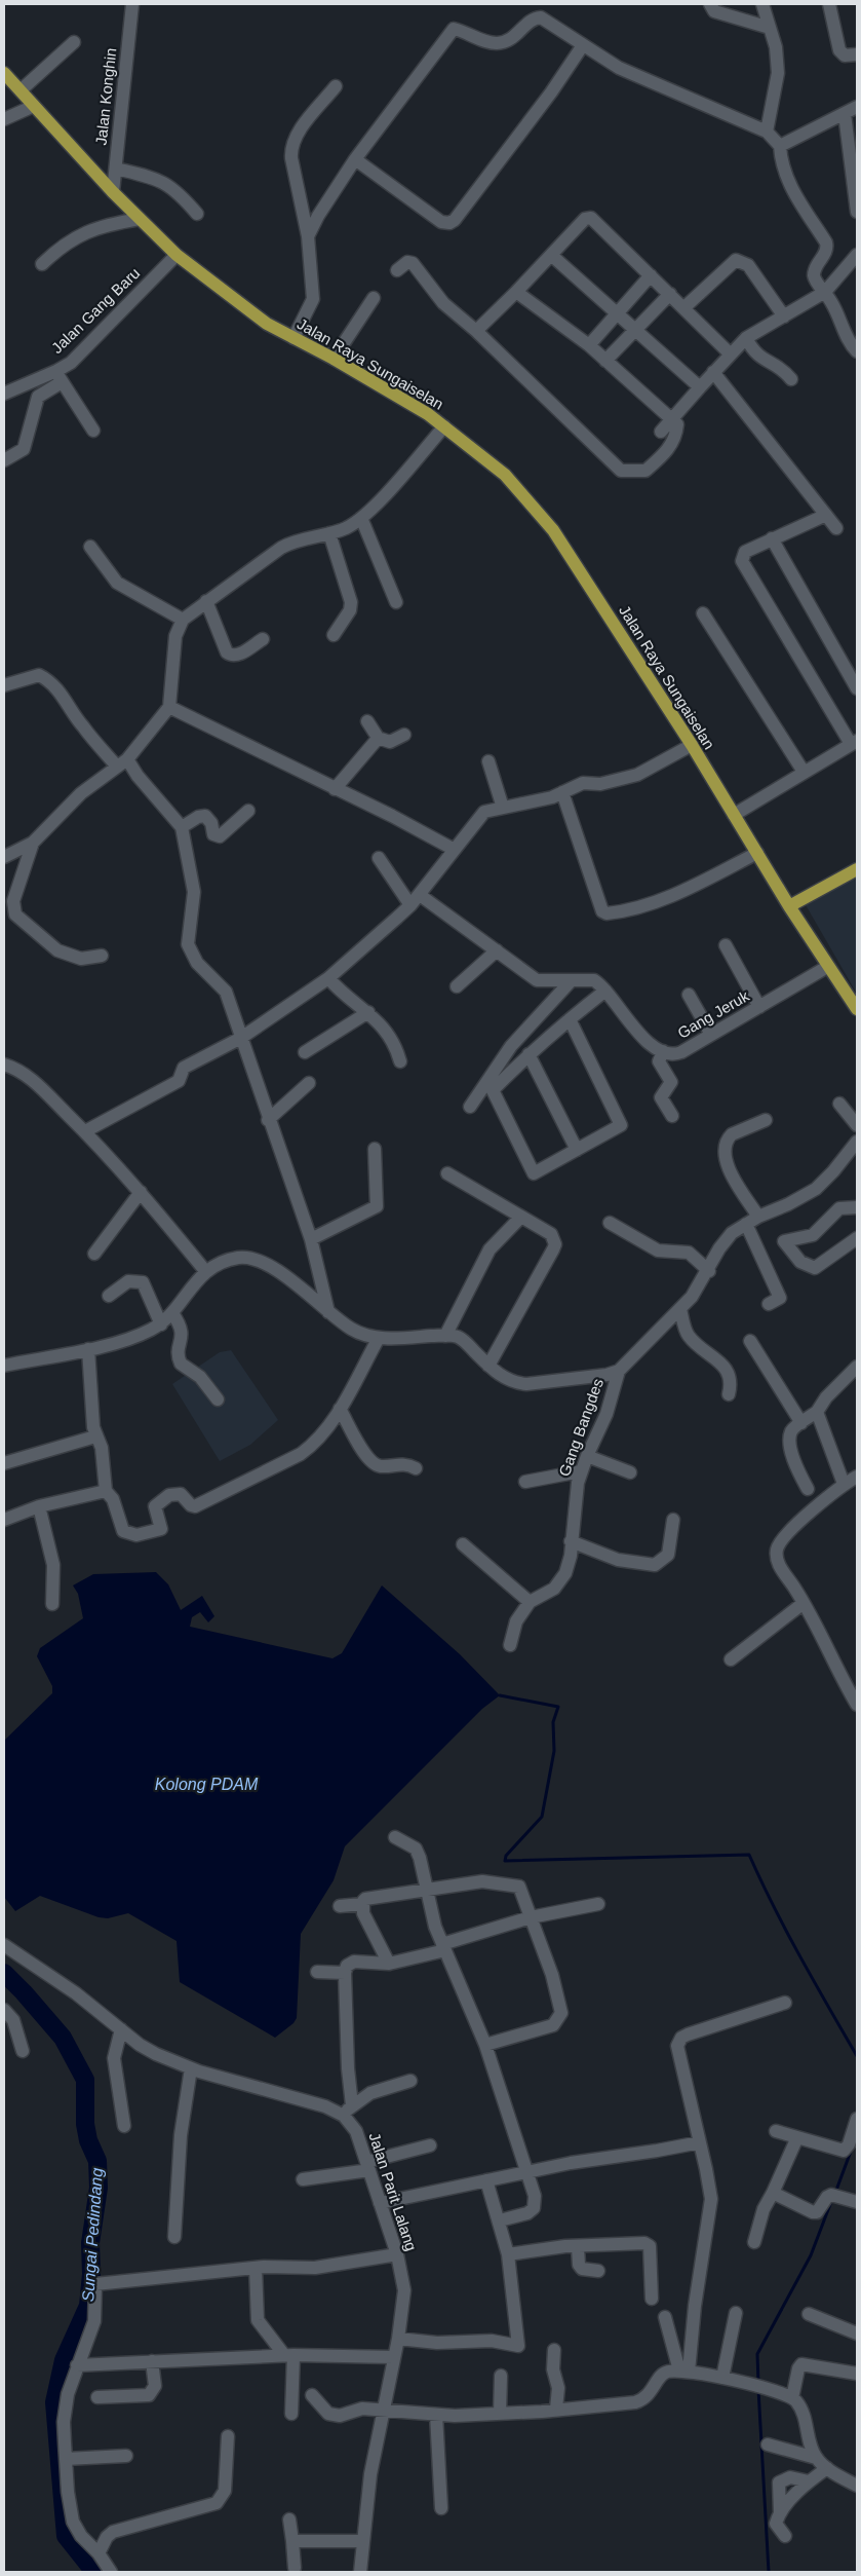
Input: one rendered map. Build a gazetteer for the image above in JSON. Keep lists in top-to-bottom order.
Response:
{
  "streets": {
    "main road": ["Jalan Raya Sungaiselan"],
    "street": [
      "Jalan Konghin",
      "Jalan Gang Baru",
      "Gang Jeruk",
      "Gang Bangdes",
      "Jalan Parit Lalang"
    ]
  },
  "crossings": [
    ["Jalan Konghin", "Jalan Raya Sungaiselan"],
    ["Jalan Gang Baru", "Jalan Raya Sungaiselan"],
    ["Jalan Raya Sungaiselan", "Gang Jeruk"]
  ],
  "water": ["Kolong PDAM", "Sungai Pedindang"]
}
